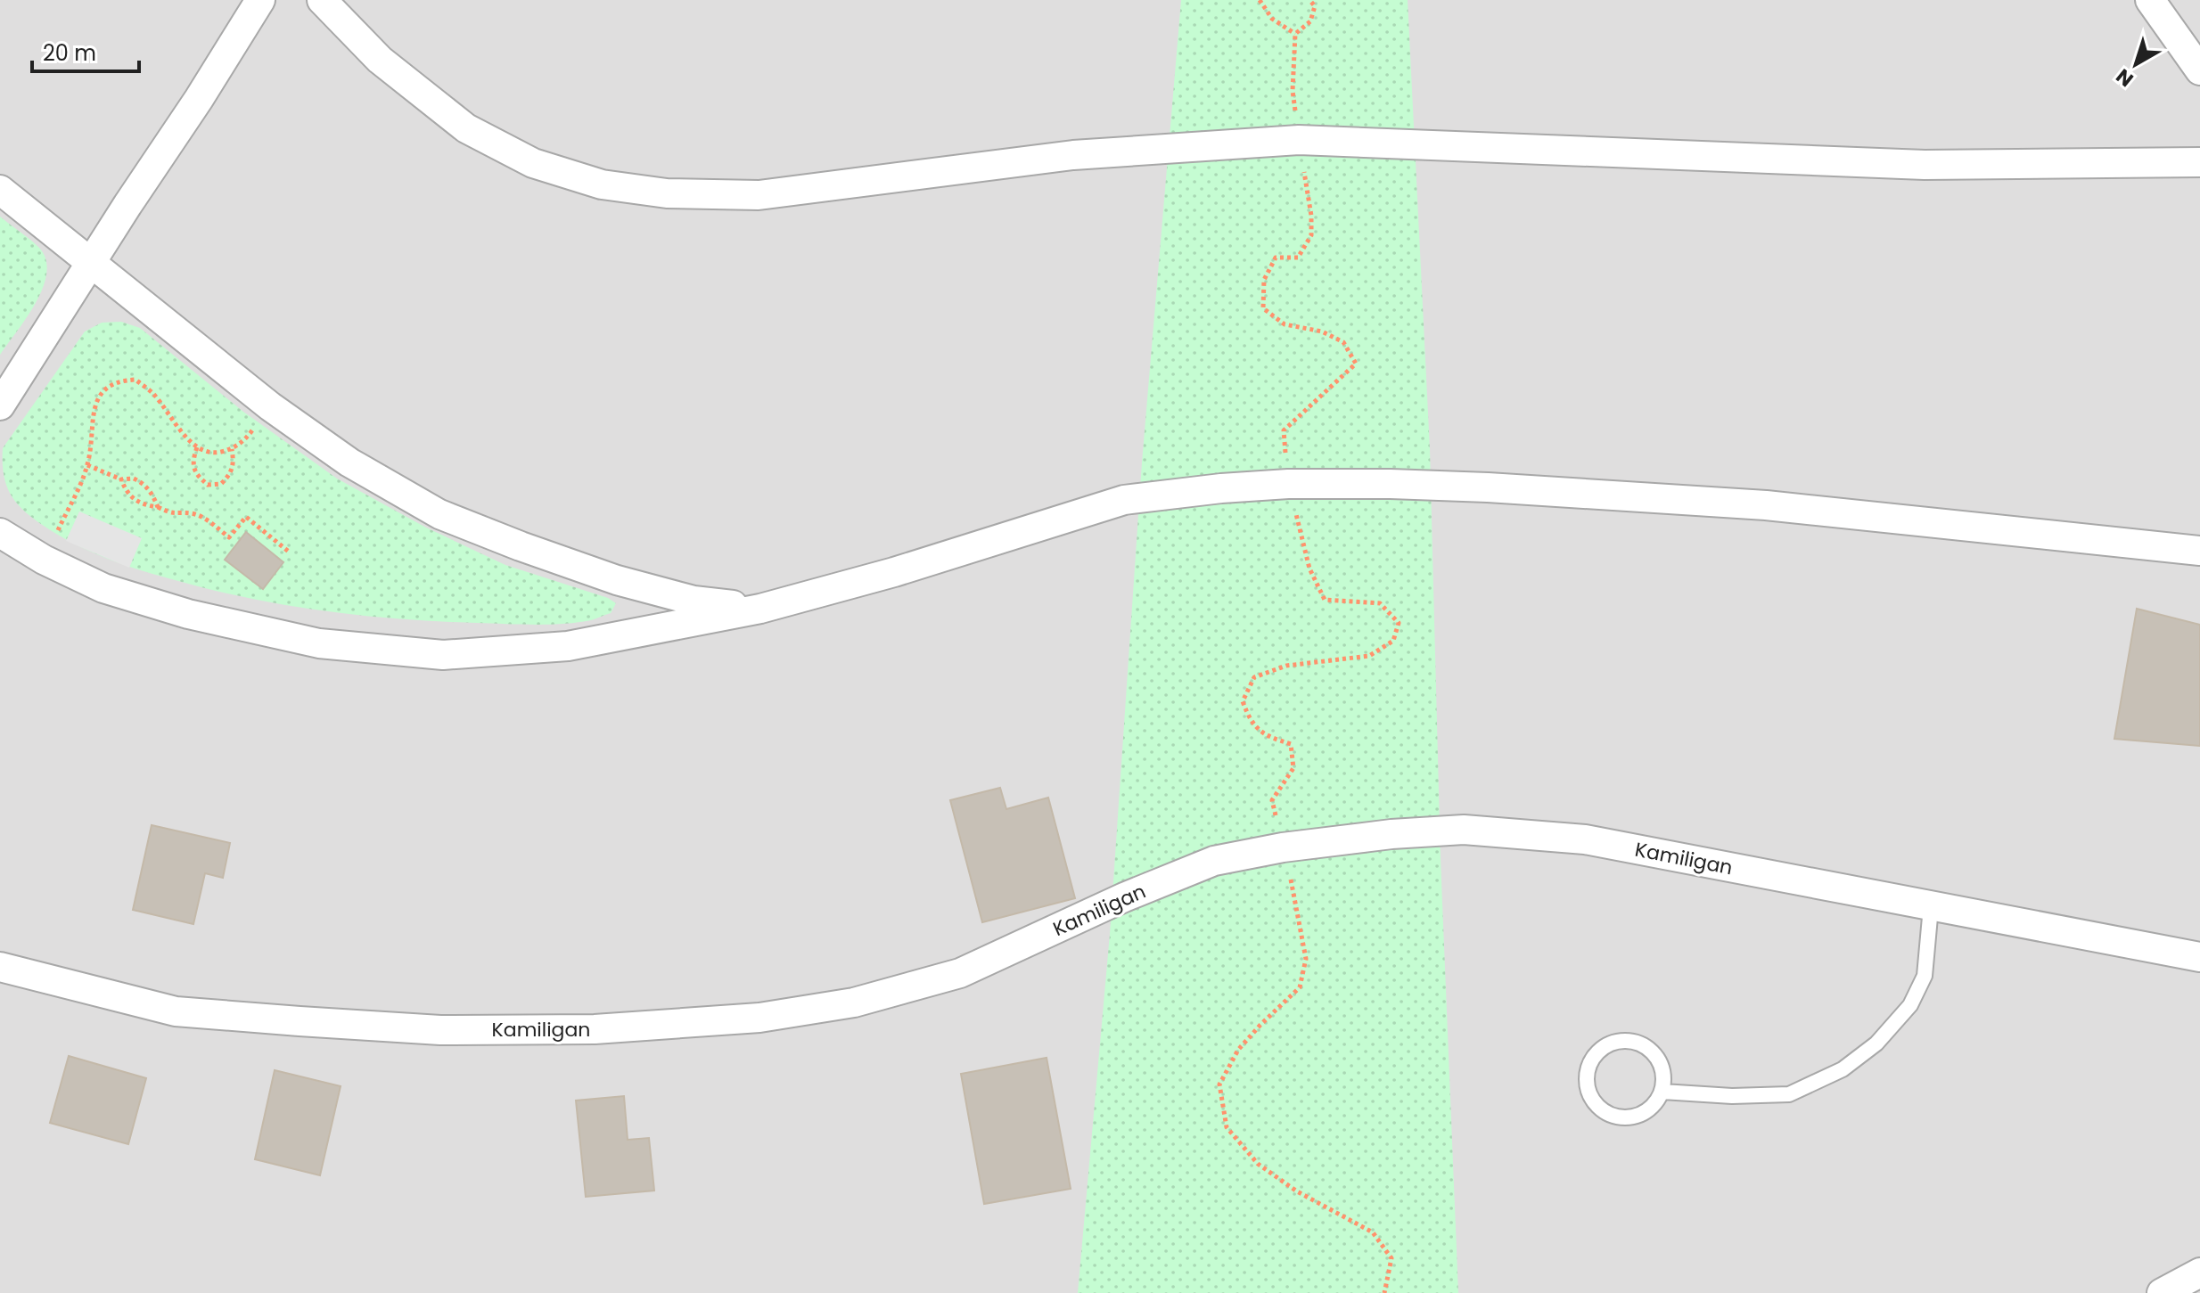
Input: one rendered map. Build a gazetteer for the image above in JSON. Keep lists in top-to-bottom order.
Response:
{
  "streets": {
    "street": ["Kamiligan"]
  },
  "scale_bar": "20 m",
  "north": "bottom left"
}
